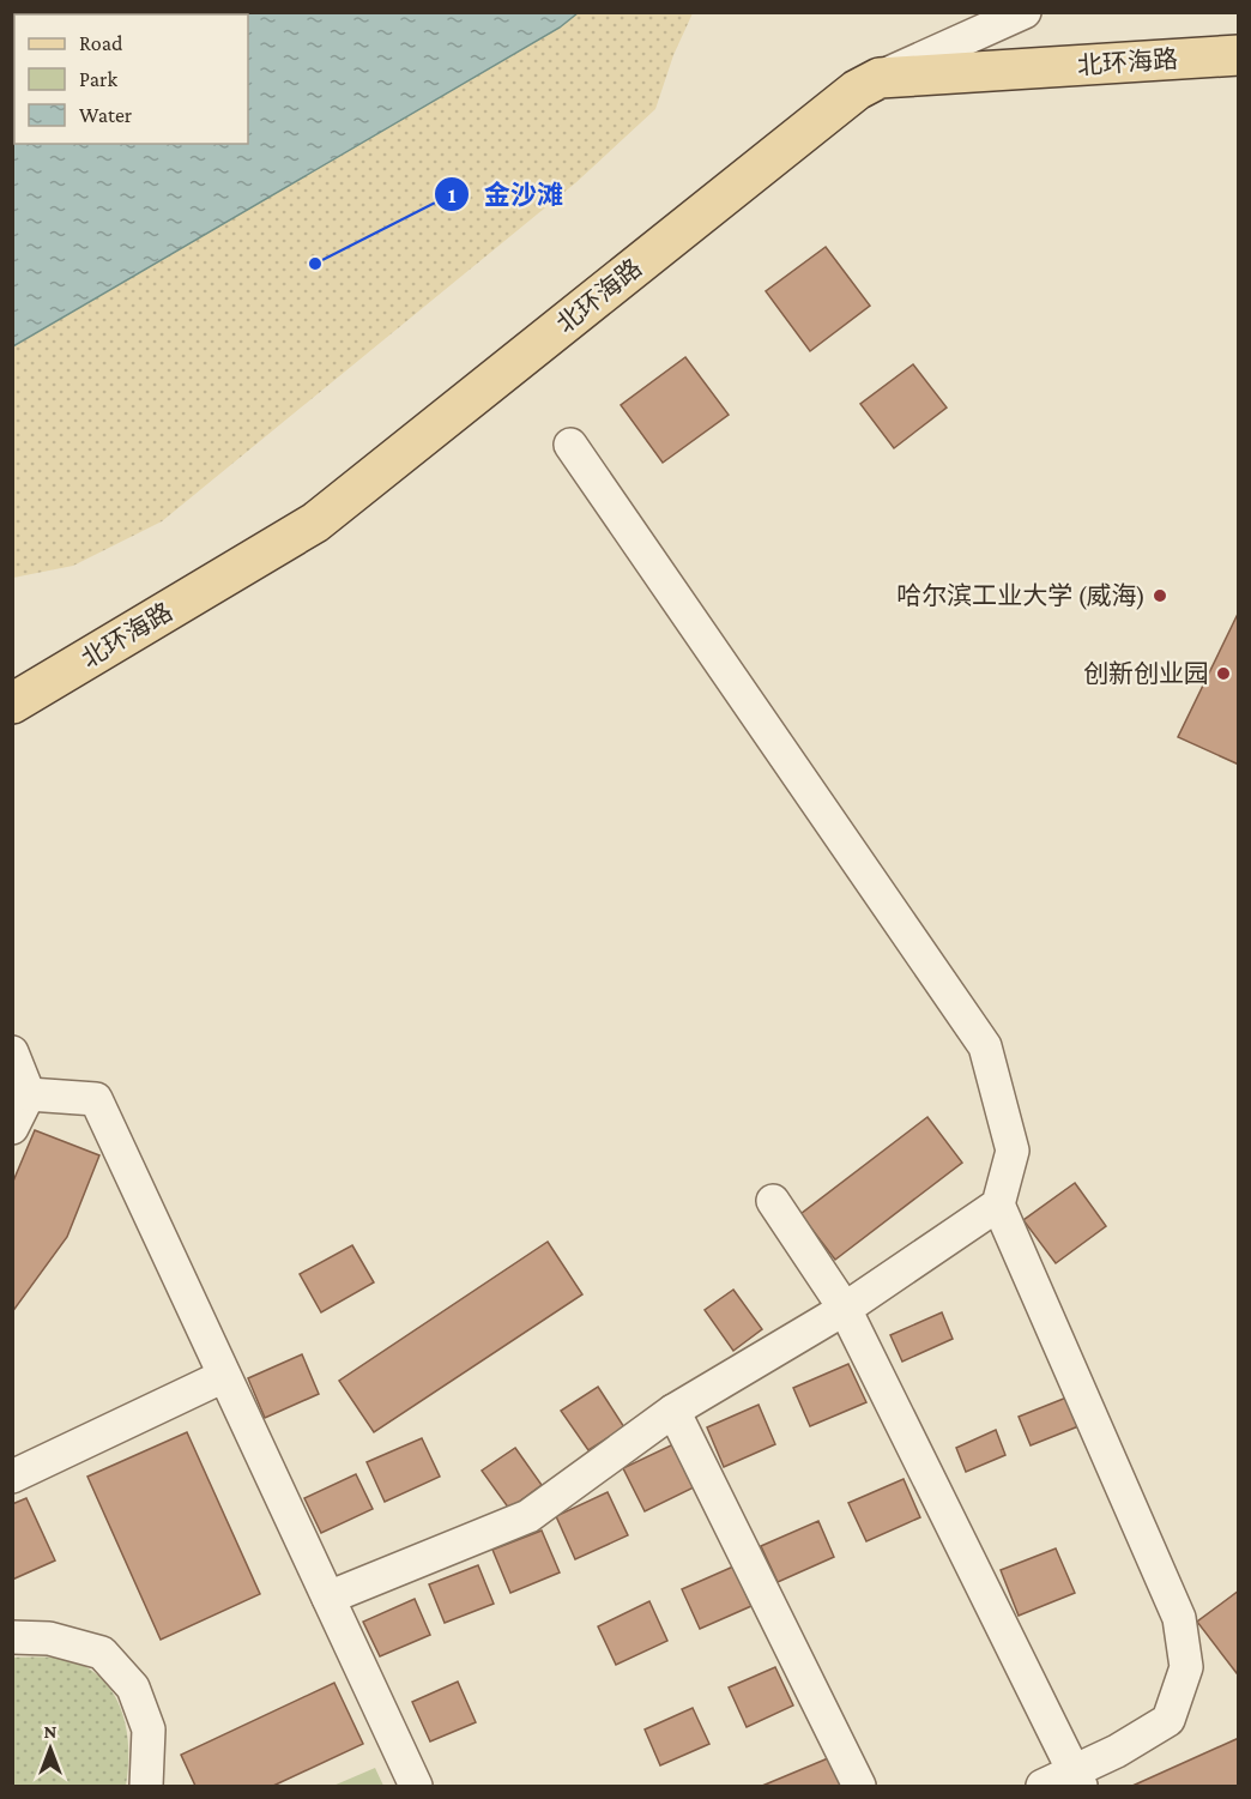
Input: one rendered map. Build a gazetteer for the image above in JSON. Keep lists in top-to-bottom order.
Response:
{
  "streets": {
    "main road": ["北环海路"]
  },
  "places": ["金沙滩", "哈尔滨工业大学 (威海)", "创新创业园"],
  "legend": ["Road", "Park", "Water"],
  "north": "top"
}
